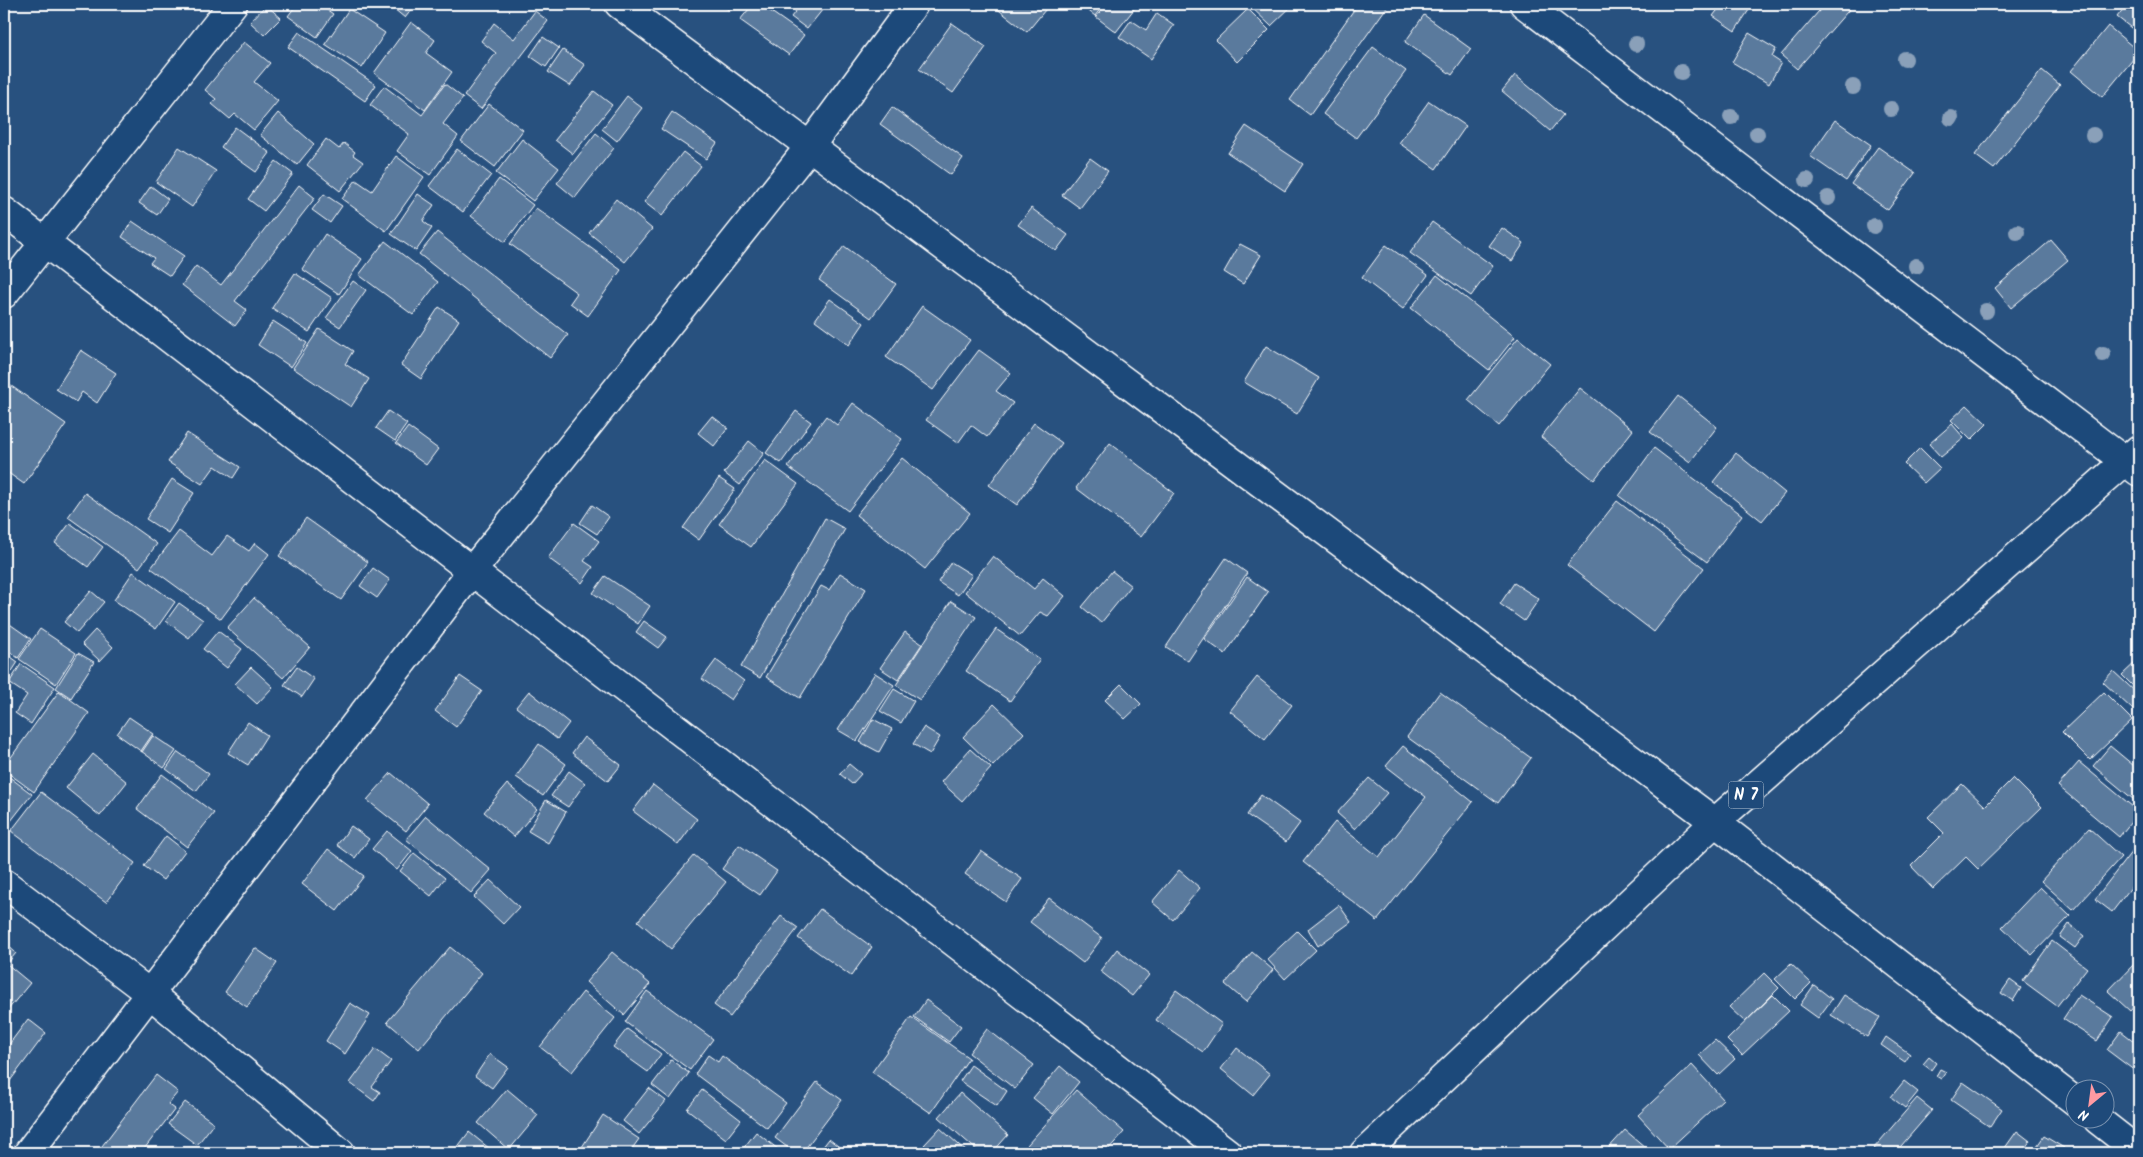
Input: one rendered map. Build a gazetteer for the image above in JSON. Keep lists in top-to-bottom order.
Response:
{
  "streets": {
    "main road": ["N 7"]
  },
  "north": "bottom left"
}
